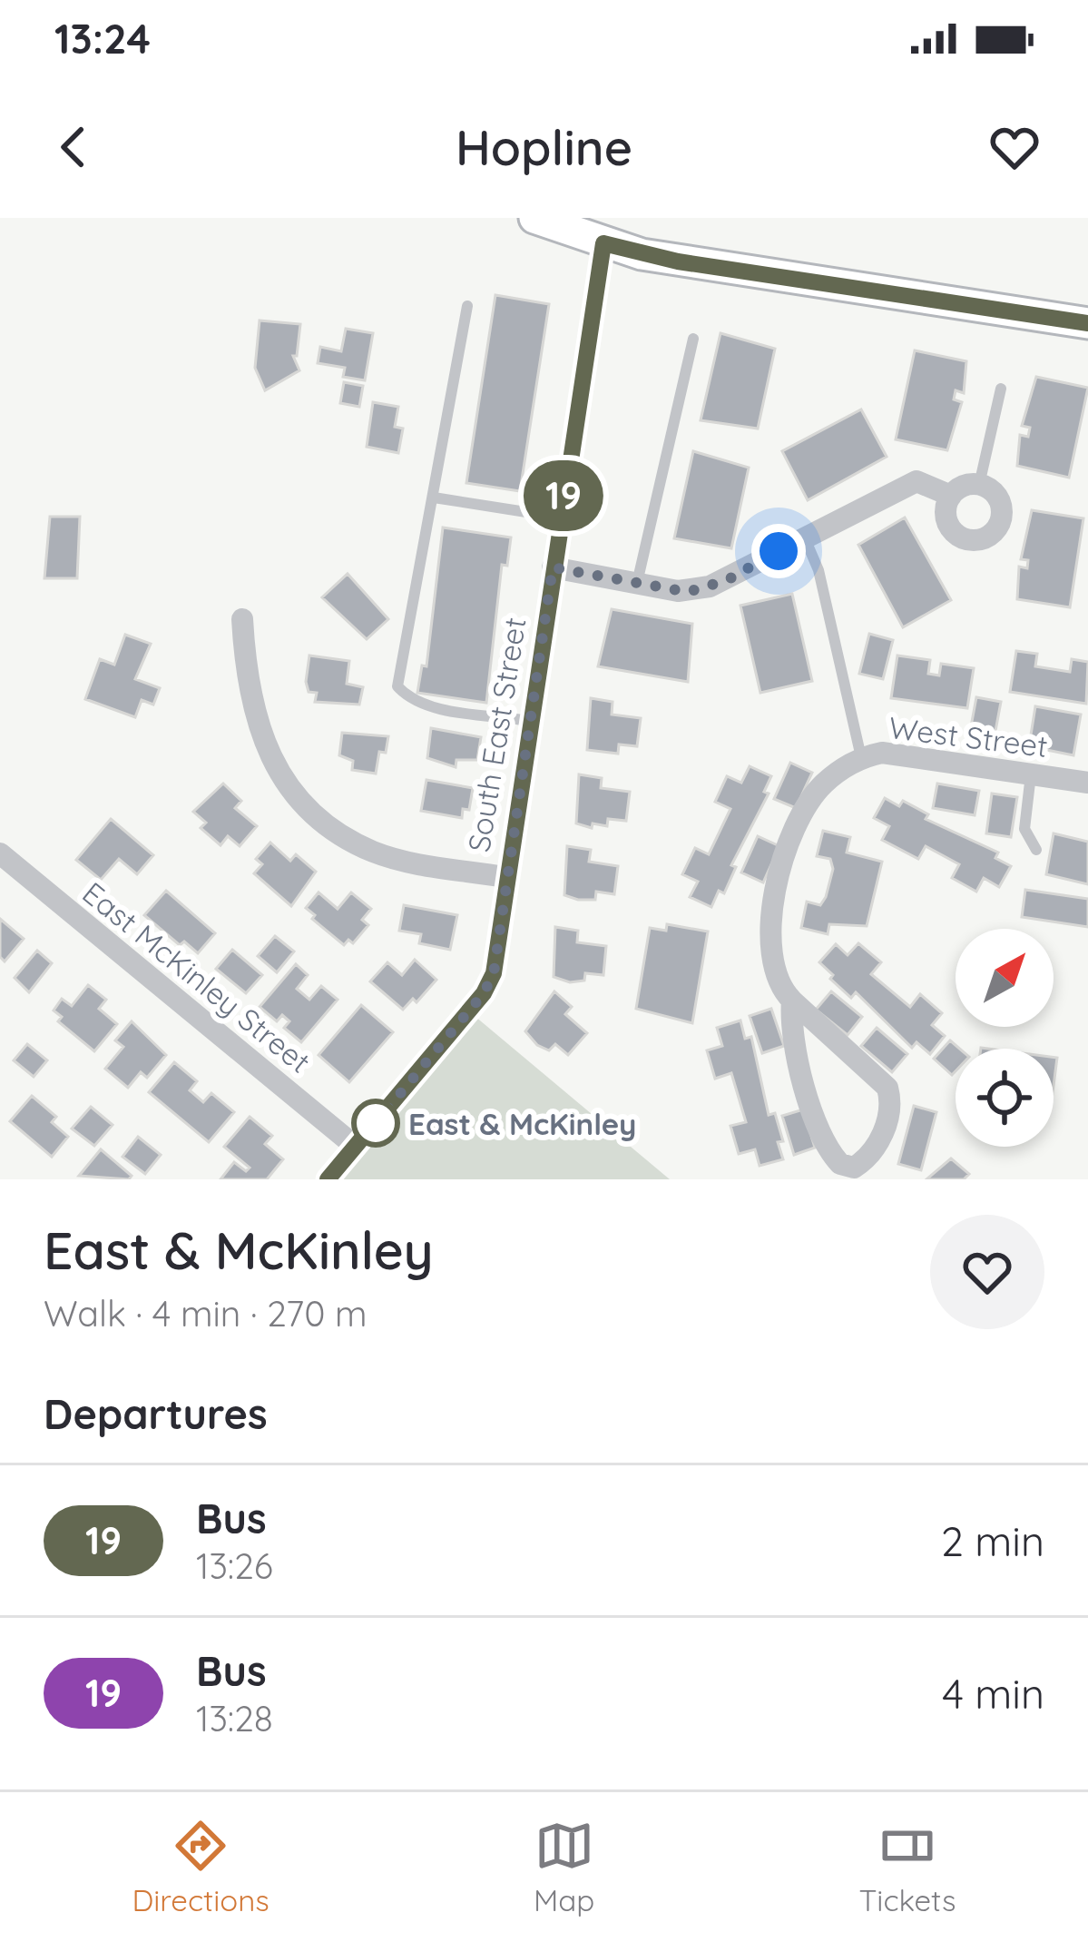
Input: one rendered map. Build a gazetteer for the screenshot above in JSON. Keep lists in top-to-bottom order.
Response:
{
  "streets": {
    "street": ["South East Street", "West Street", "East McKinley Street"]
  },
  "crossings": [
    ["South East Street", "East McKinley Street"]
  ],
  "places": ["East & McKinley"],
  "lines": ["bus line 19"],
  "north": "top right",
  "page": {
    "status": "13:24",
    "header": "Hopline",
    "on_map": "19",
    "heading": [
      ["East & McKinley", "Walk · 4 min · 270 m"],
      "Departures"
    ],
    "list": [
      {
        "mark": "19",
        "name": "Bus",
        "note": "13:26",
        "value": "2 min"
      },
      {
        "mark": "19",
        "name": "Bus",
        "note": "13:28",
        "value": "4 min"
      }
    ],
    "tabs": ["Directions", "Map", "Tickets"]
  }
}
